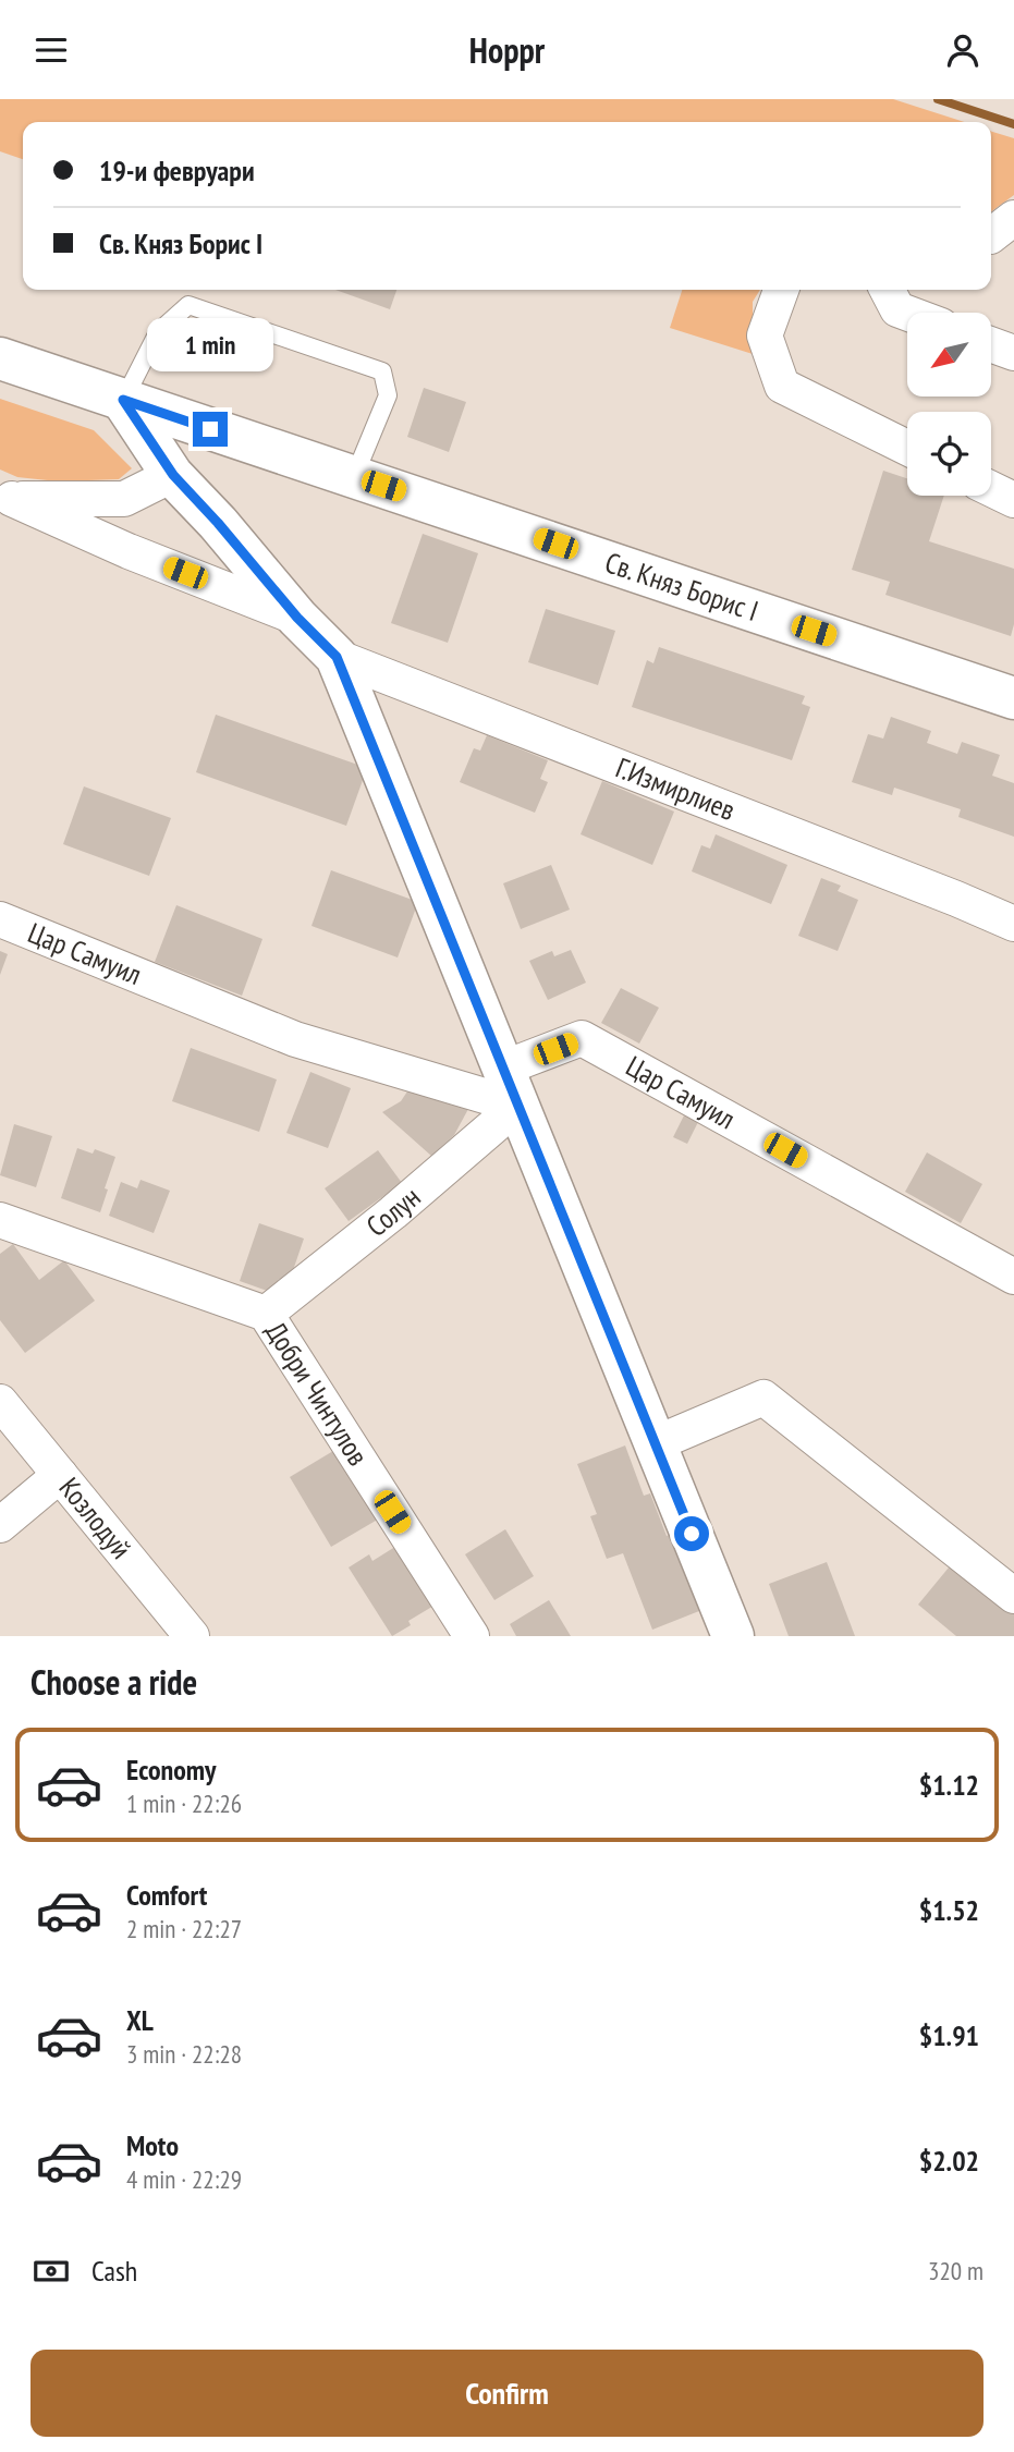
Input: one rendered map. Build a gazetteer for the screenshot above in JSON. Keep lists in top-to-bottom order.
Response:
{
  "streets": {
    "street": [
      "Св. Княз Борис I",
      "Г.Измирлиев",
      "Цар Самуил",
      "Солун",
      "Добри Чинтулов",
      "Козлодуй"
    ]
  },
  "crossings": [
    ["Цар Самуил", "Солун"],
    ["Солун", "Добри Чинтулов"]
  ],
  "north": "bottom left",
  "page": {
    "header": "Hoppr",
    "banner": ["19-и февруари", "Св. Княз Борис I"],
    "bubble": "1 min",
    "heading": "Choose a ride",
    "list": [
      {
        "name": "Economy",
        "note": "1 min · 22:26",
        "value": "$1.12"
      },
      {
        "name": "Comfort",
        "note": "2 min · 22:27",
        "value": "$1.52"
      },
      {
        "name": "XL",
        "note": "3 min · 22:28",
        "value": "$1.91"
      },
      {
        "name": "Moto",
        "note": "4 min · 22:29",
        "value": "$2.02"
      }
    ],
    "pay": ["Cash", "320 m"],
    "buttons": "Confirm"
  }
}
